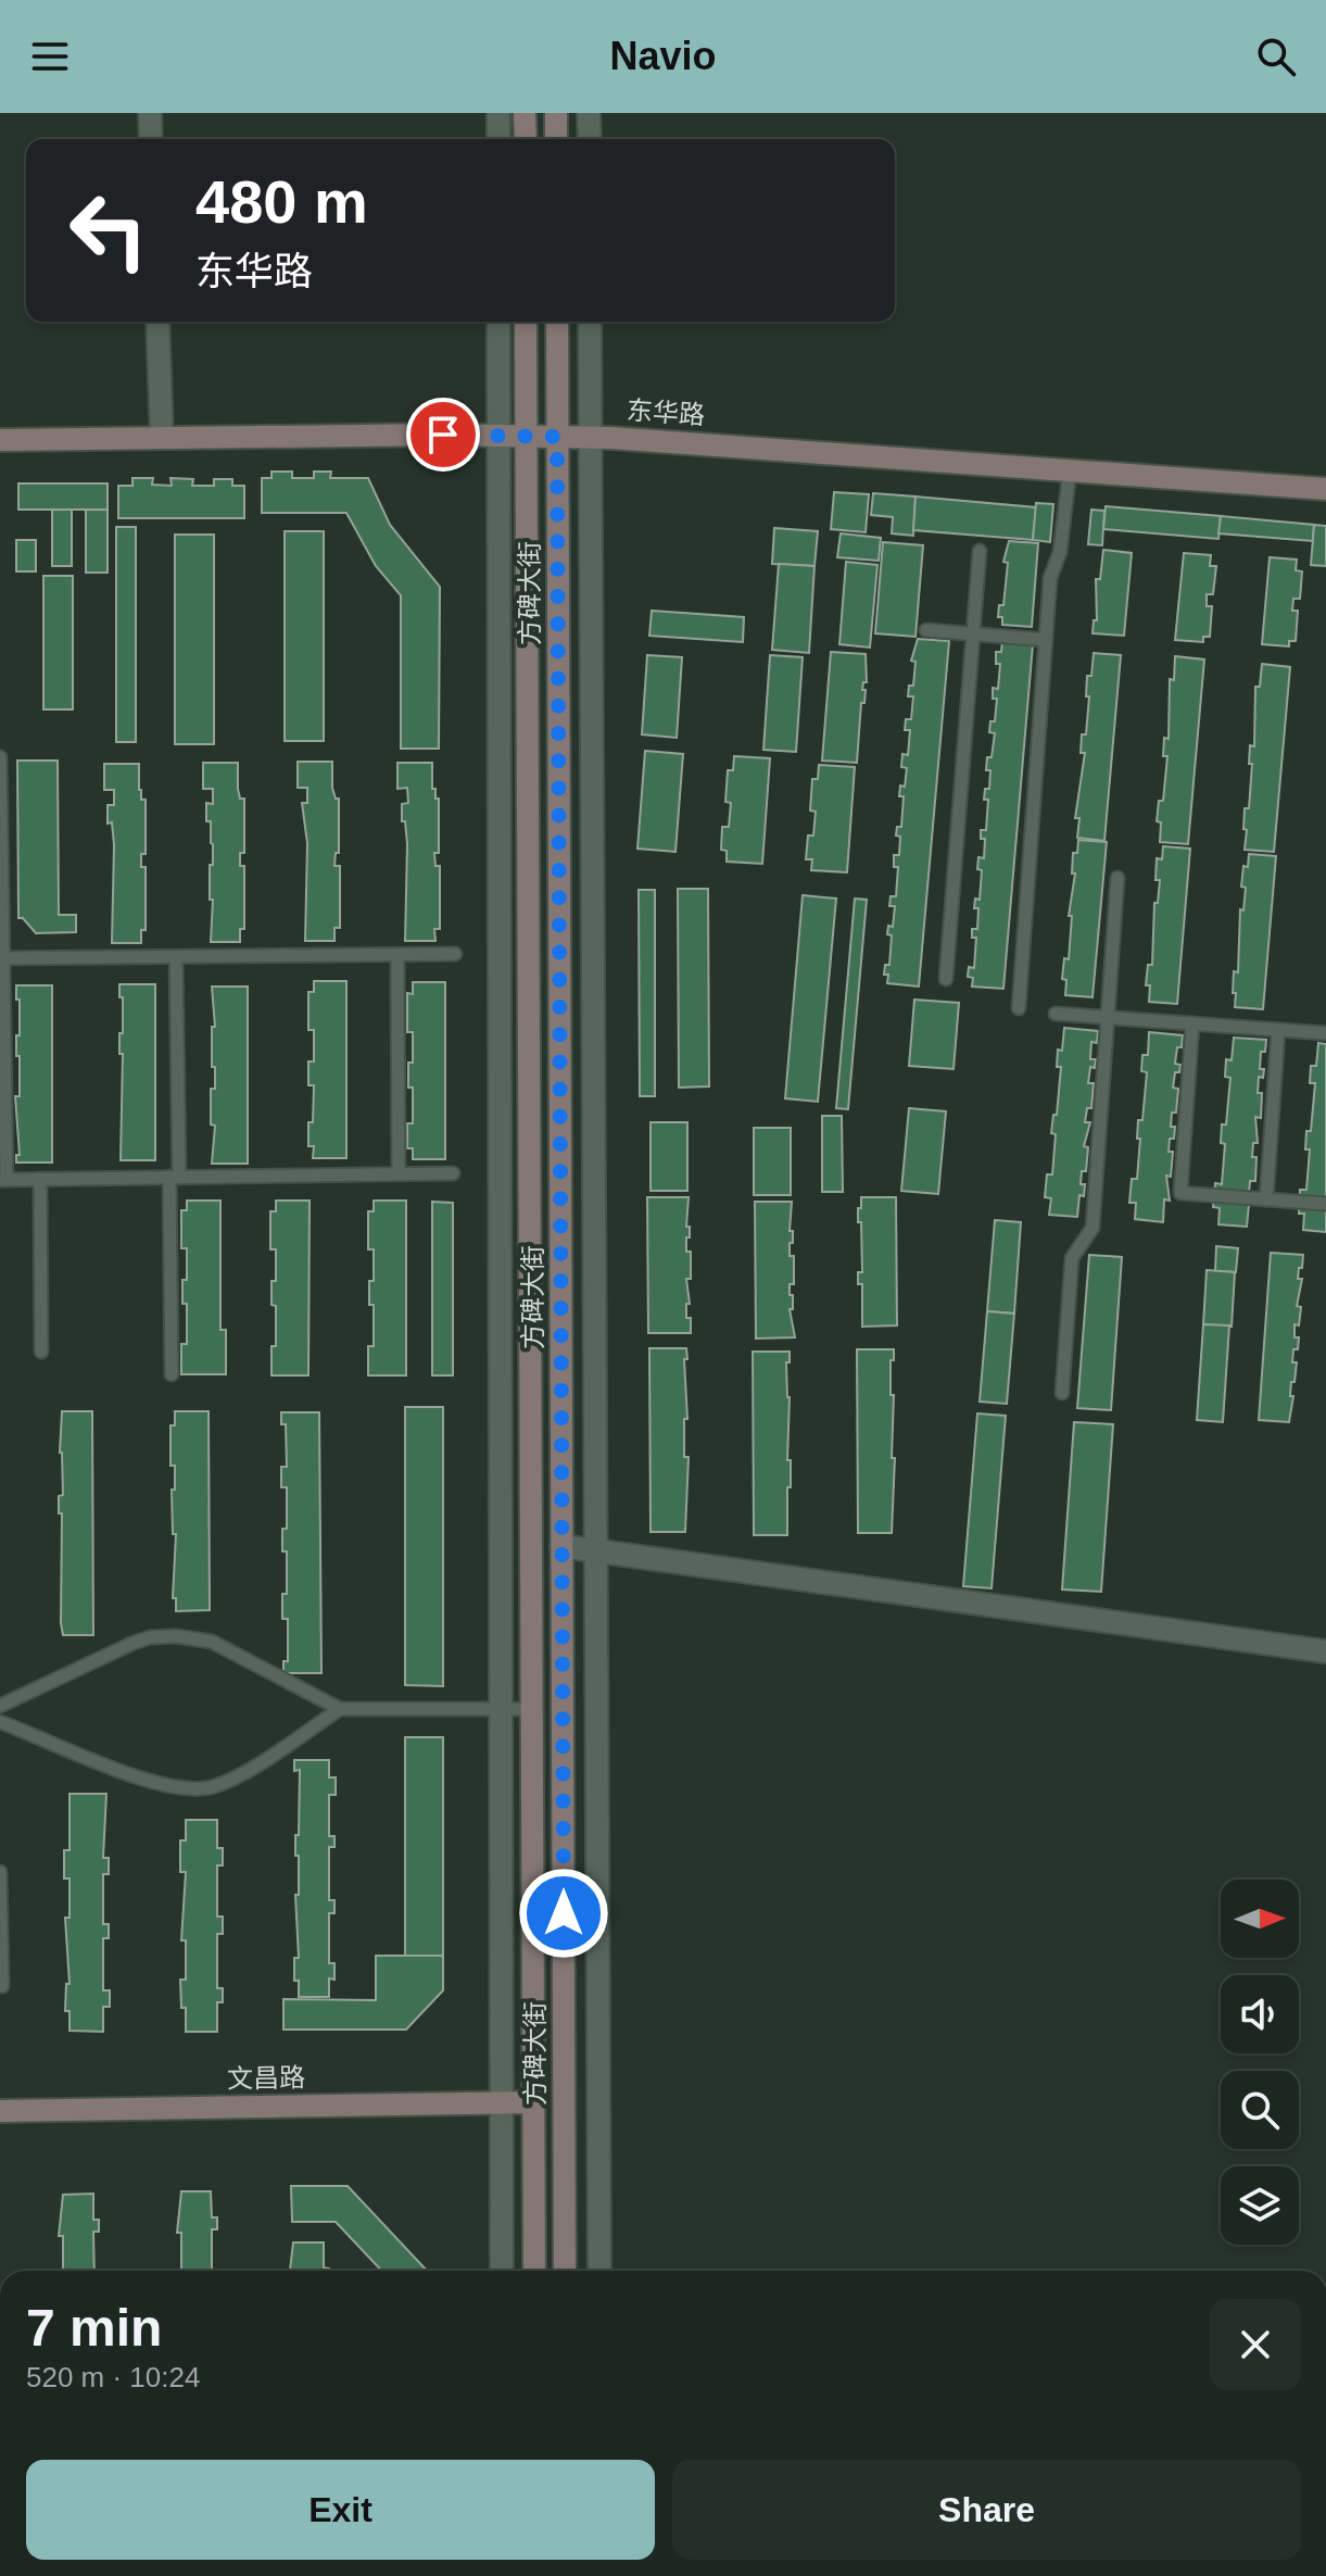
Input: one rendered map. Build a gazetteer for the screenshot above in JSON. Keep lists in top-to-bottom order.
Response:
{
  "streets": {
    "main road": ["东华路", "方碑大街", "文昌路"]
  },
  "crossings": [
    ["东华路", "方碑大街"],
    ["方碑大街", "文昌路"]
  ],
  "north": "right",
  "page": {
    "header": "Navio",
    "turn": ["480 m", "东华路"],
    "heading": ["7 min", "520 m · 10:24"],
    "buttons": ["Exit", "Share"]
  }
}
